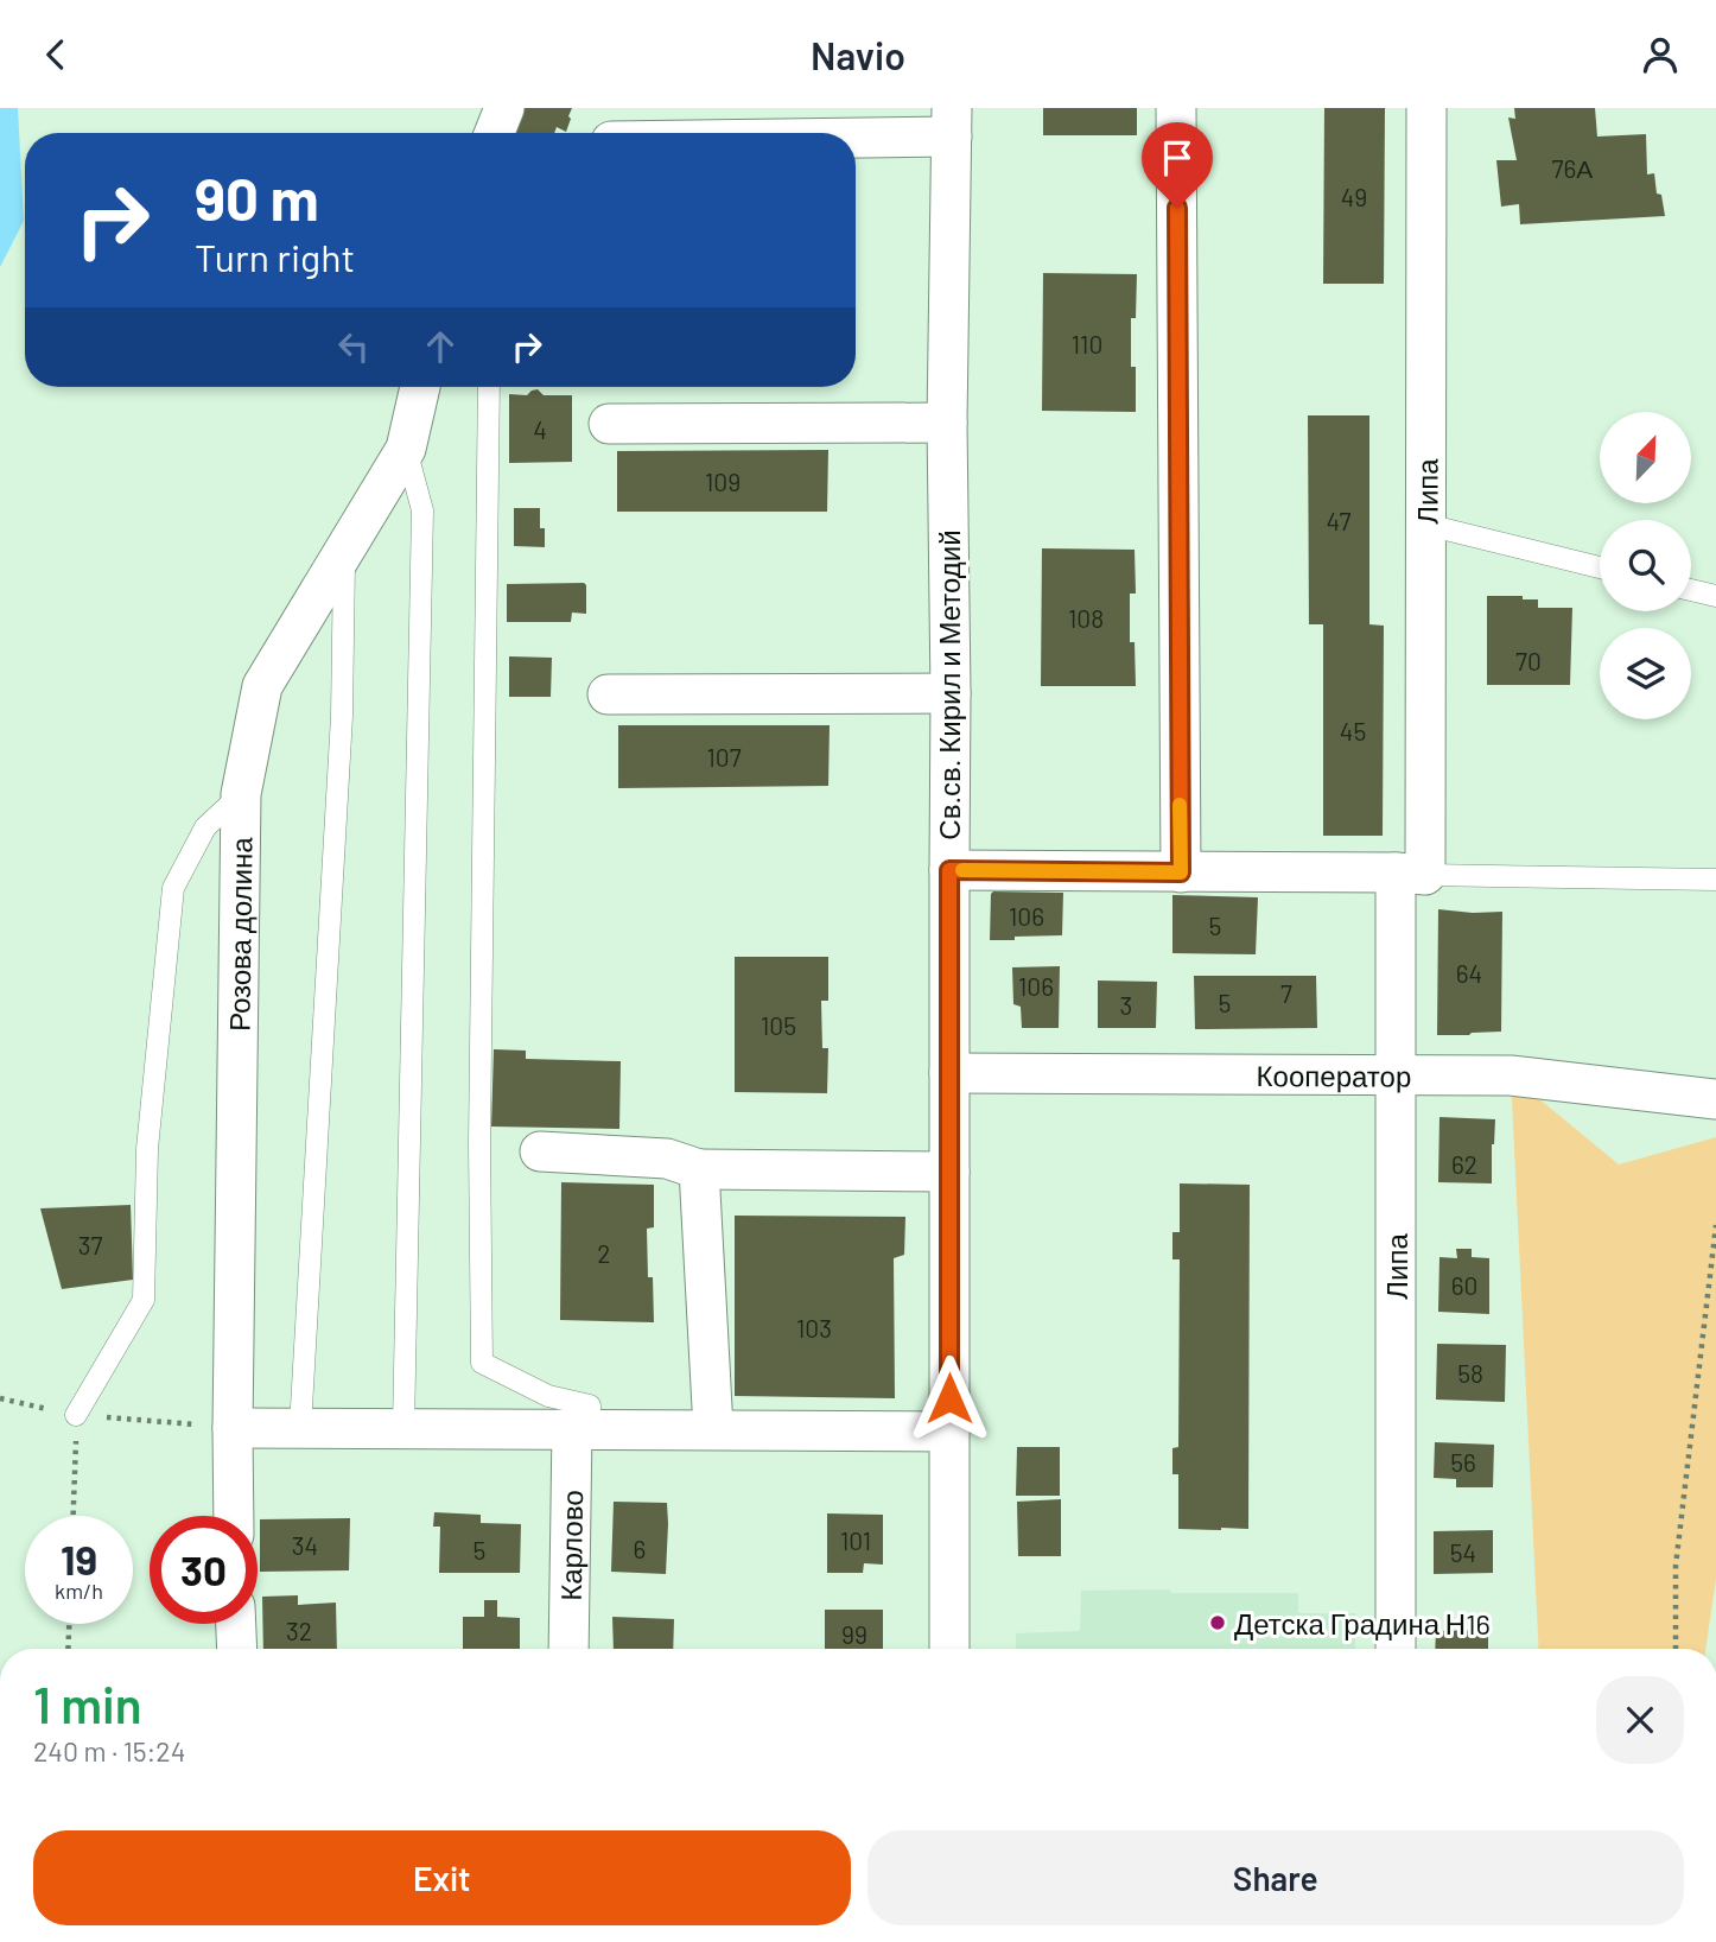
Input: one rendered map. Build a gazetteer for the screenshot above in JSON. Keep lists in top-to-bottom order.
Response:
{
  "streets": {
    "street": [
      "Липа",
      "Св.св. Кирил и Методий",
      "Розова долина",
      "Кооператор",
      "Карлово"
    ]
  },
  "crossings": [
    ["Липа", "Кооператор"],
    ["Св.св. Кирил и Методий", "Кооператор"]
  ],
  "places": ["Детска Градина Н16"],
  "house_numbers": [
    "76А",
    "49",
    "110",
    "4",
    "109",
    "47",
    "108",
    "70",
    "45",
    "107",
    "106",
    "5",
    "64",
    "106",
    "7",
    "5",
    "3",
    "105",
    "62",
    "37",
    "2",
    "60",
    "103",
    "58",
    "56",
    "101",
    "34",
    "6",
    "5",
    "54",
    "32",
    "99"
  ],
  "north": "top right",
  "page": {
    "header": "Navio",
    "turn": ["90 m", "Turn right"],
    "speed": "19 km/h",
    "limit": "30",
    "heading": ["1 min", "240 m · 15:24"],
    "buttons": ["Exit", "Share"]
  }
}
